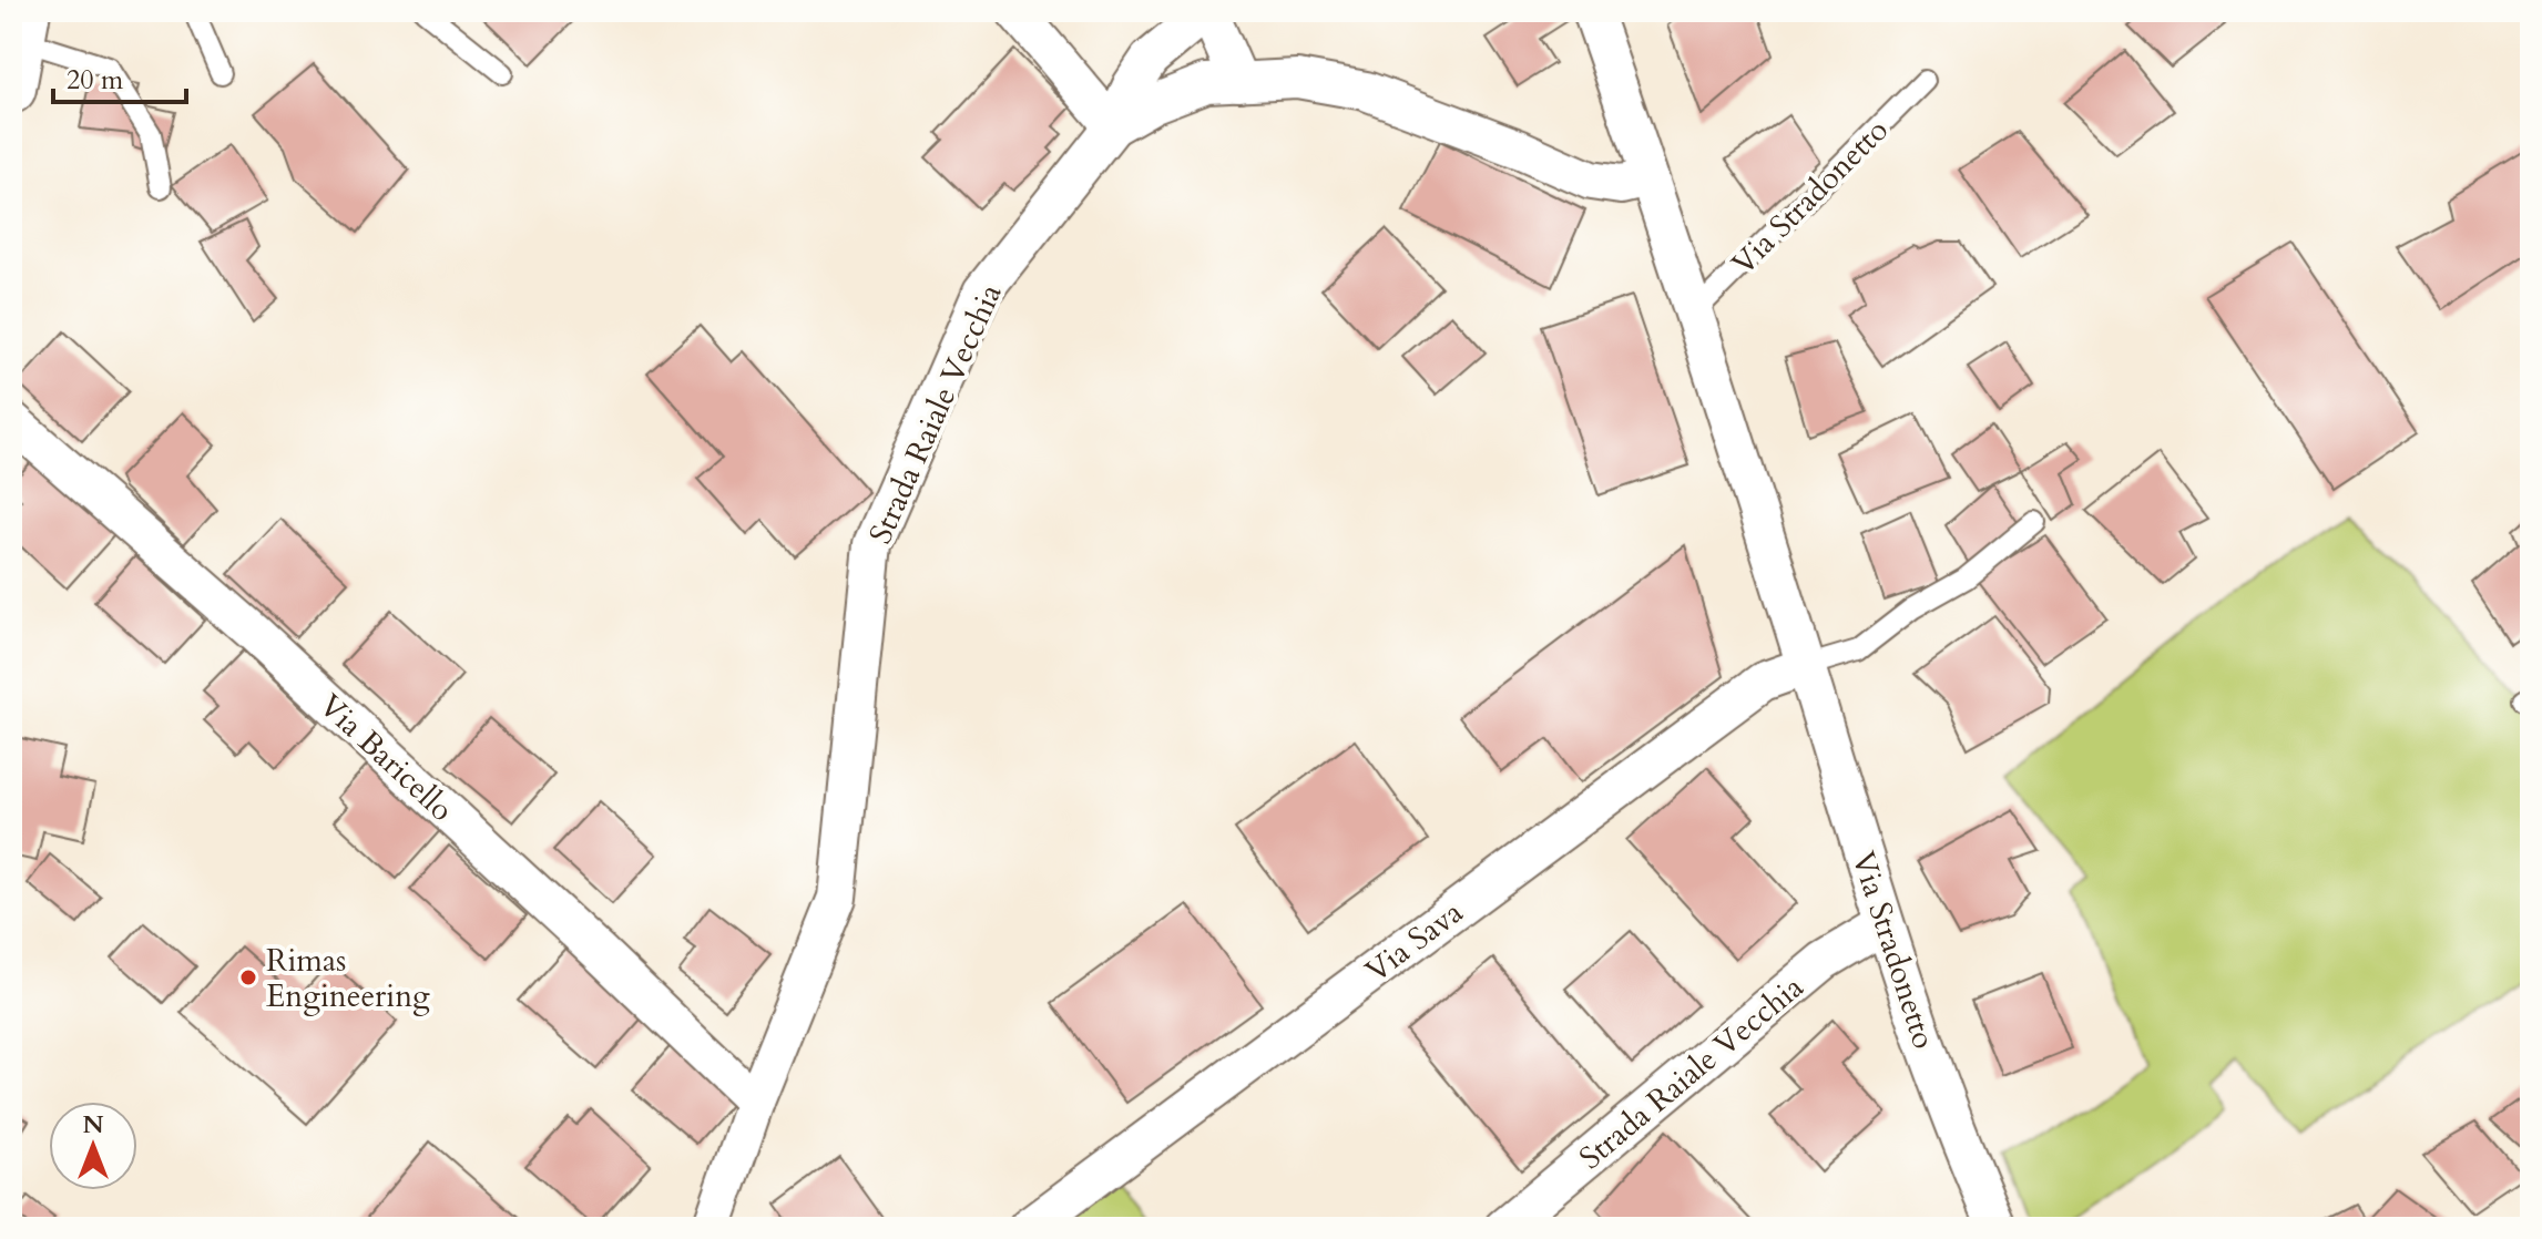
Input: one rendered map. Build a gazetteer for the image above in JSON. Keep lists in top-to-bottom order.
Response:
{
  "streets": {
    "street": [
      "Via Stradonetto",
      "Strada Raiale Vecchia",
      "Via Baricello",
      "Via Sava"
    ]
  },
  "crossings": [
    ["Via Stradonetto", "Strada Raiale Vecchia"],
    ["Via Stradonetto", "Via Sava"],
    ["Strada Raiale Vecchia", "Via Baricello"]
  ],
  "places": ["Rimas Engineering"],
  "scale_bar": "20 m",
  "north": "top"
}
